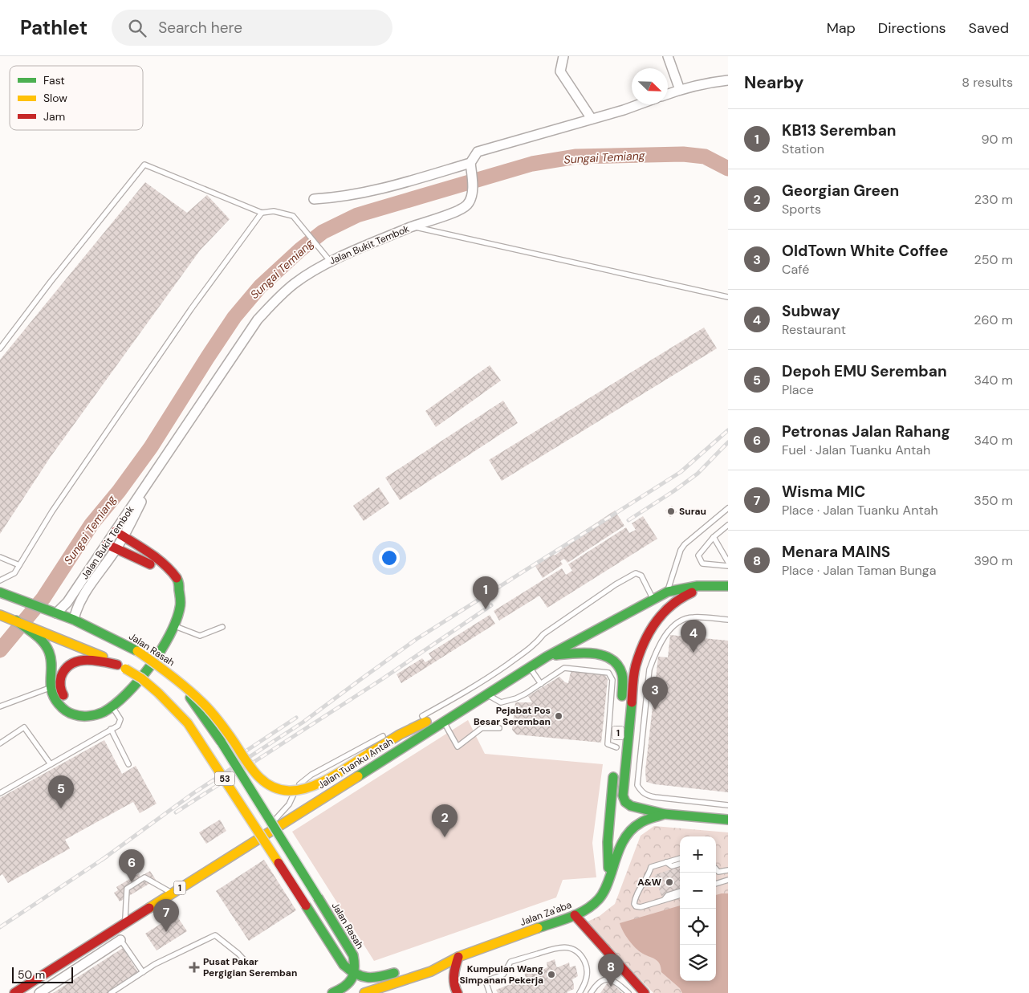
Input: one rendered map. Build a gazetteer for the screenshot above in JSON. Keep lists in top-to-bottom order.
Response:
{
  "streets": {
    "main road": [
      "Jalan Rasah",
      "1",
      "Jalan Tuanku Antah",
      "53",
      "Jalan Za'aba"
    ],
    "street": ["Jalan Bukit Tembok"]
  },
  "crossings": [
    ["Jalan Bukit Tembok", "Jalan Rasah"],
    ["Jalan Rasah", "53"],
    ["1", "Jalan Tuanku Antah"],
    ["1", "Jalan Za'aba"]
  ],
  "water": ["Sungai Temiang"],
  "places": {
    "other": [
      "Surau",
      "Pejabat Pos Besar Seremban",
      "A&W",
      "Kumpulan Wang Simpanan Pekerja"
    ],
    "health": ["Pusat Pakar Pergigian Seremban"]
  },
  "legend": ["Fast", "Slow", "Jam"],
  "scale_bar": "50 m",
  "north": "bottom right",
  "page": {
    "header": "Pathlet",
    "search": "Search here",
    "nav": ["Map", "Directions", "Saved"],
    "heading": ["Nearby", "8 results"],
    "list": [
      {
        "mark": "1",
        "name": "KB13 Seremban",
        "note": "Station",
        "value": "90 m"
      },
      {
        "mark": "2",
        "name": "Georgian Green",
        "note": "Sports",
        "value": "230 m"
      },
      {
        "mark": "3",
        "name": "OldTown White Coffee",
        "note": "Café",
        "value": "250 m"
      },
      {
        "mark": "4",
        "name": "Subway",
        "note": "Restaurant",
        "value": "260 m"
      },
      {
        "mark": "5",
        "name": "Depoh EMU Seremban",
        "note": "Place",
        "value": "340 m"
      },
      {
        "mark": "6",
        "name": "Petronas Jalan Rahang",
        "note": "Fuel · Jalan Tuanku Antah",
        "value": "340 m"
      },
      {
        "mark": "7",
        "name": "Wisma MIC",
        "note": "Place · Jalan Tuanku Antah",
        "value": "350 m"
      },
      {
        "mark": "8",
        "name": "Menara MAINS",
        "note": "Place · Jalan Taman Bunga",
        "value": "390 m"
      }
    ],
    "pins": [
      "1",
      "4",
      "3",
      "5",
      "2",
      "6",
      "7",
      "8"
    ],
    "map_buttons": ["+", "−"],
    "scale": "50 m"
  }
}
